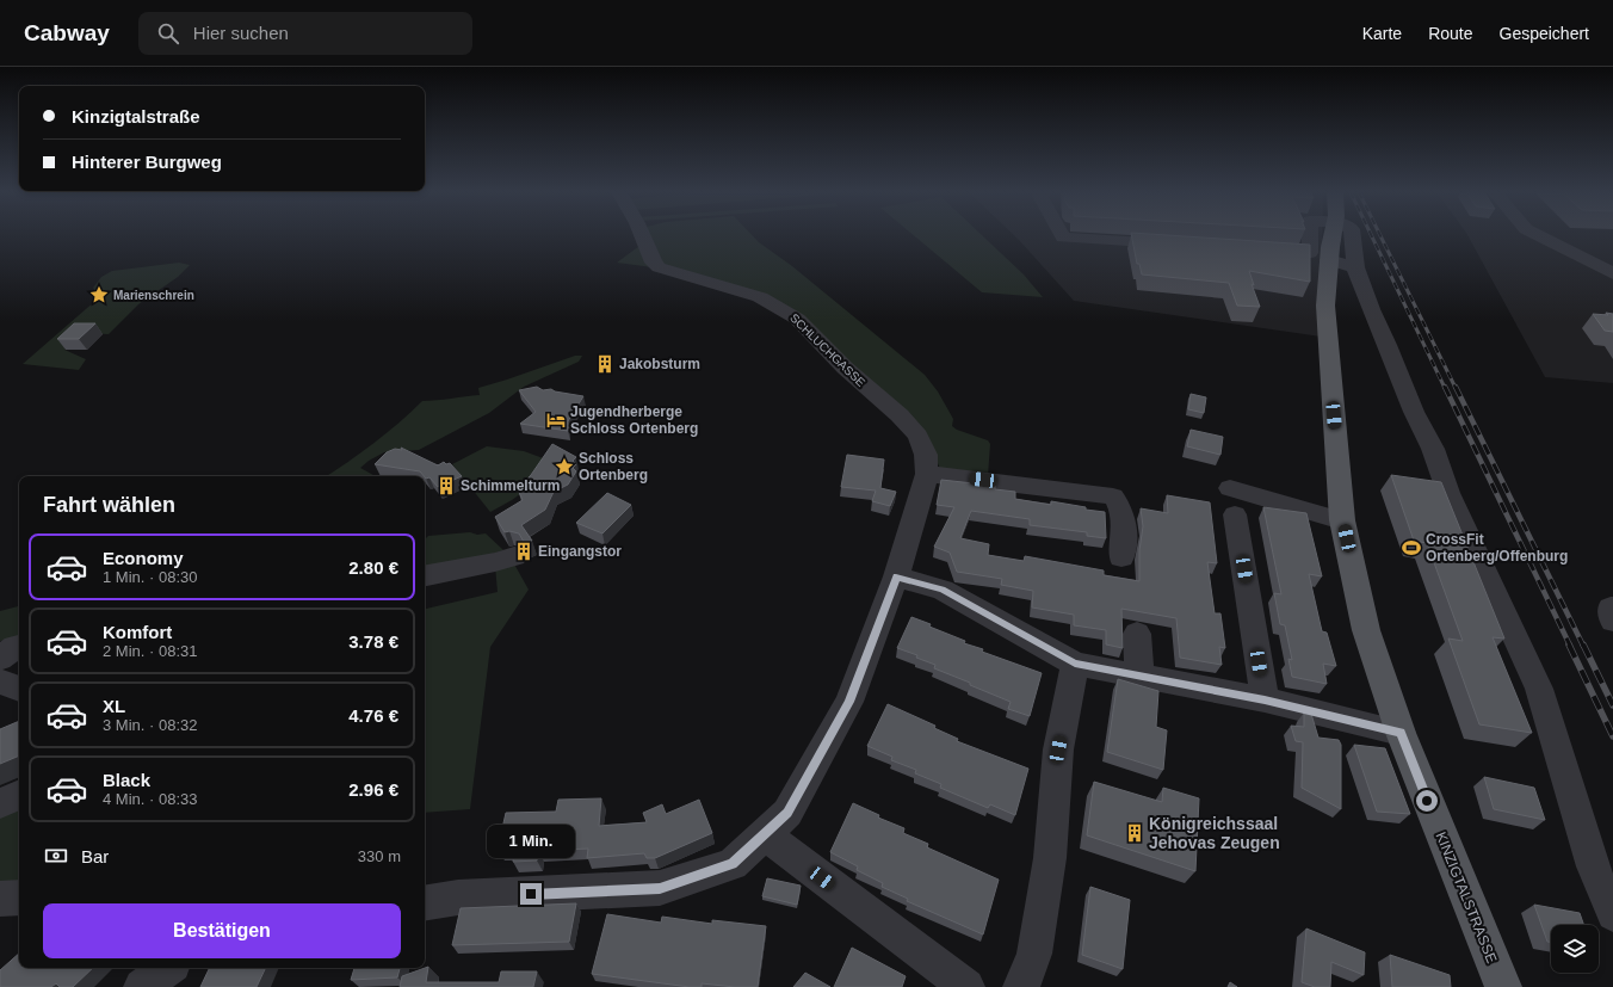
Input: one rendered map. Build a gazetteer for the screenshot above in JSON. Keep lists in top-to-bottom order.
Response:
{
  "streets": {
    "main road": ["KINZIGTALSTRASSE"],
    "street": ["SCHLUCHGASSE"]
  },
  "places": {
    "place": ["Marienschrein", "Schloss Ortenberg"],
    "building": [
      "Jakobsturm",
      "Schimmelturm",
      "Eingangstor",
      "Königreichssaal Jehovas Zeugen"
    ],
    "hotel": ["Jugendherberge Schloss Ortenberg"],
    "sports": ["CrossFit Ortenberg/Offenburg"]
  },
  "page": {
    "header": "Cabway",
    "search": "Hier suchen",
    "nav": ["Karte", "Route", "Gespeichert"],
    "banner": ["Kinzigtalstraße", "Hinterer Burgweg"],
    "heading": "Fahrt wählen",
    "list": [
      {
        "name": "Economy",
        "note": "1 Min. · 08:30",
        "value": "2.80 €"
      },
      {
        "name": "Komfort",
        "note": "2 Min. · 08:31",
        "value": "3.78 €"
      },
      {
        "name": "XL",
        "note": "3 Min. · 08:32",
        "value": "4.76 €"
      },
      {
        "name": "Black",
        "note": "4 Min. · 08:33",
        "value": "2.96 €"
      }
    ],
    "bubble": "1 Min.",
    "pay": ["Bar", "330 m"],
    "buttons": "Bestätigen"
  }
}
